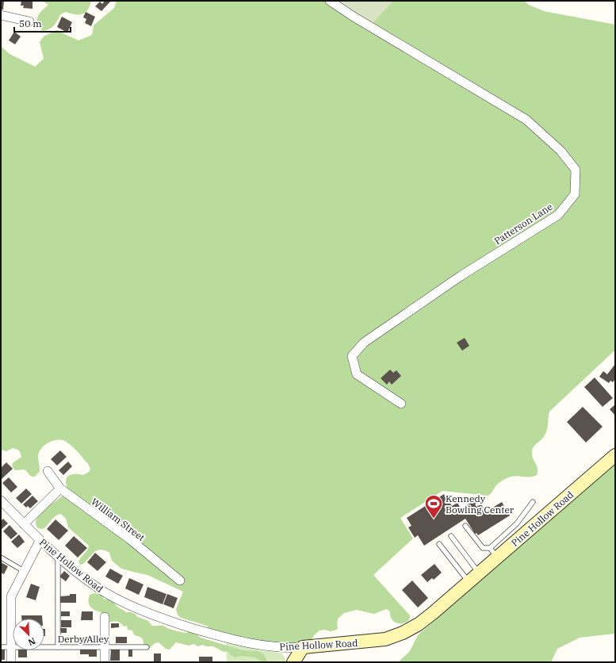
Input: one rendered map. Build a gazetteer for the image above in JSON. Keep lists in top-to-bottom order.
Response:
{
  "streets": {
    "street": ["Patterson Lane", "Pine Hollow Road", "William Street"],
    "lane": ["Derby Alley"]
  },
  "places": {
    "sports": ["Kennedy Bowling Center"]
  },
  "scale_bar": "50 m",
  "north": "bottom right"
}
